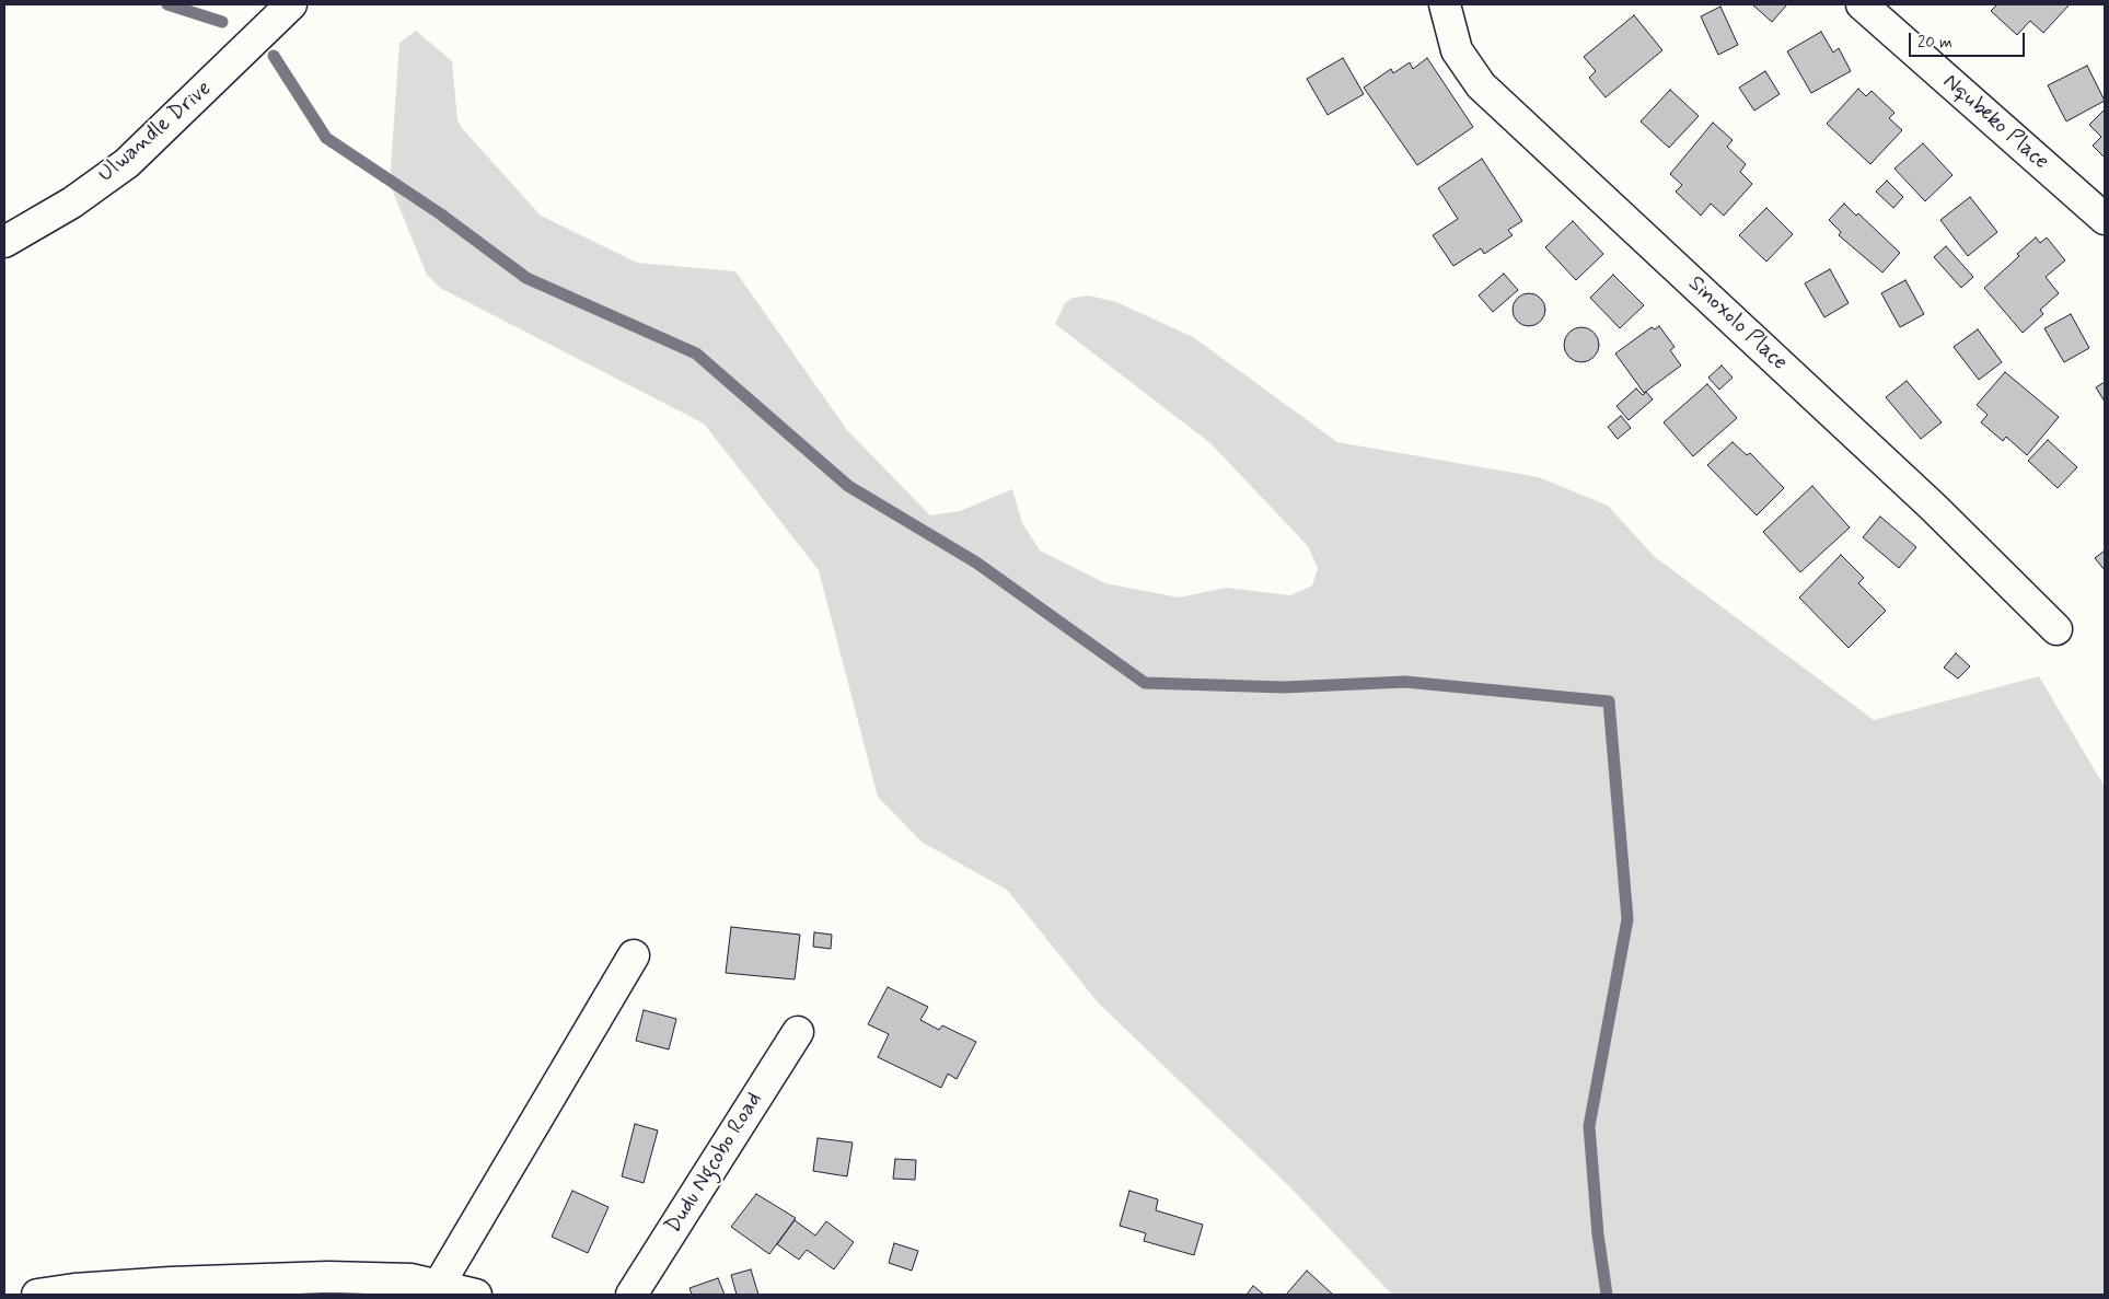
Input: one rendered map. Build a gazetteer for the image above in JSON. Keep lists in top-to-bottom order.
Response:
{
  "streets": {
    "street": [
      "Nqubeko Place",
      "Ulwandle Drive",
      "Sinoxolo Place",
      "Dudu Ngcobo Road"
    ]
  },
  "scale_bar": "20 m"
}
